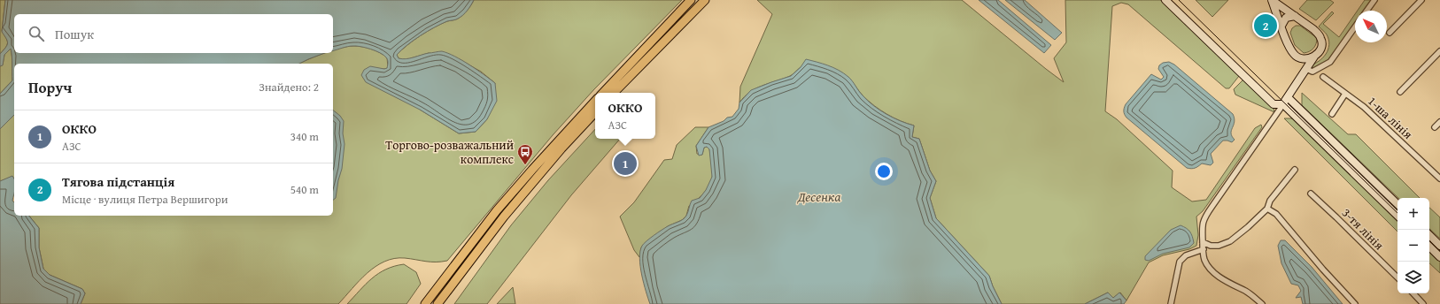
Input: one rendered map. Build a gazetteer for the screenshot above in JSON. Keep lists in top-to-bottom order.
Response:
{
  "streets": {
    "street": ["1-ша лінія", "3-тя лінія"]
  },
  "water": ["Десенка"],
  "places": {
    "bus stop": ["Торгово-розважальний комплекс"]
  },
  "north": "top left",
  "page": {
    "pins": ["2", "1"],
    "search": "Пошук",
    "heading": ["Поруч", "Знайдено: 2"],
    "popup": ["ОККО", "АЗС"],
    "list": [
      {
        "mark": "1",
        "name": "ОККО",
        "note": "АЗС",
        "value": "340 m"
      },
      {
        "mark": "2",
        "name": "Тягова пiдстанцiя",
        "note": "Місце · вулиця Петра Вершигори",
        "value": "540 m"
      }
    ],
    "map_buttons": ["+", "−"]
  }
}
